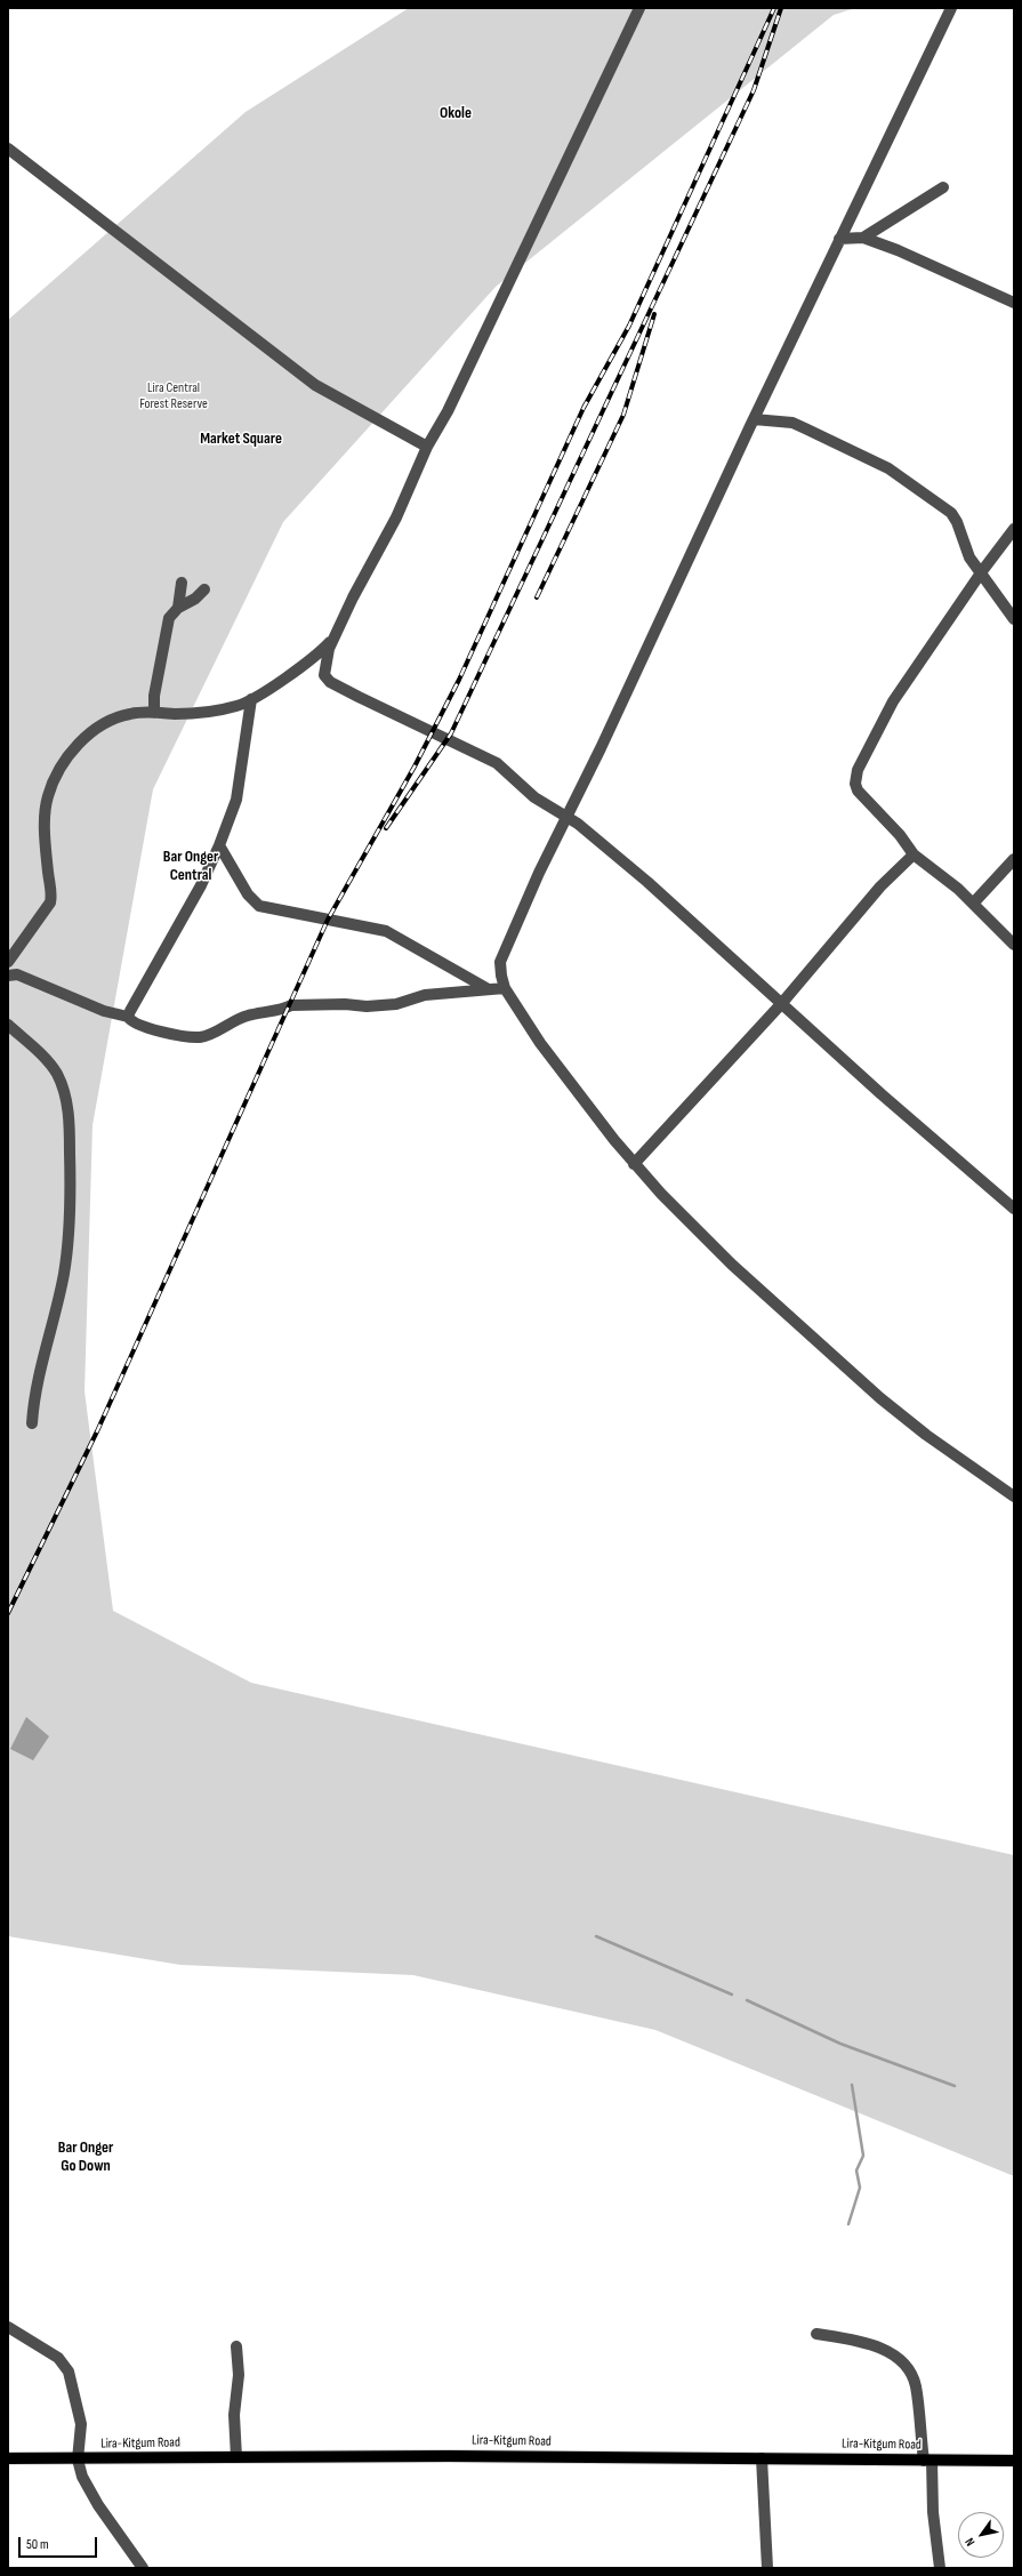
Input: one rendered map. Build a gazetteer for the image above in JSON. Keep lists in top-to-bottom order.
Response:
{
  "streets": {
    "main road": ["Lira-Kitgum Road"]
  },
  "districts": [
    "Okole",
    "Market Square",
    "Bar Onger Central",
    "Bar Onger Go Down"
  ],
  "parks": ["Lira Central Forest Reserve"],
  "scale_bar": "50 m",
  "north": "bottom left"
}
